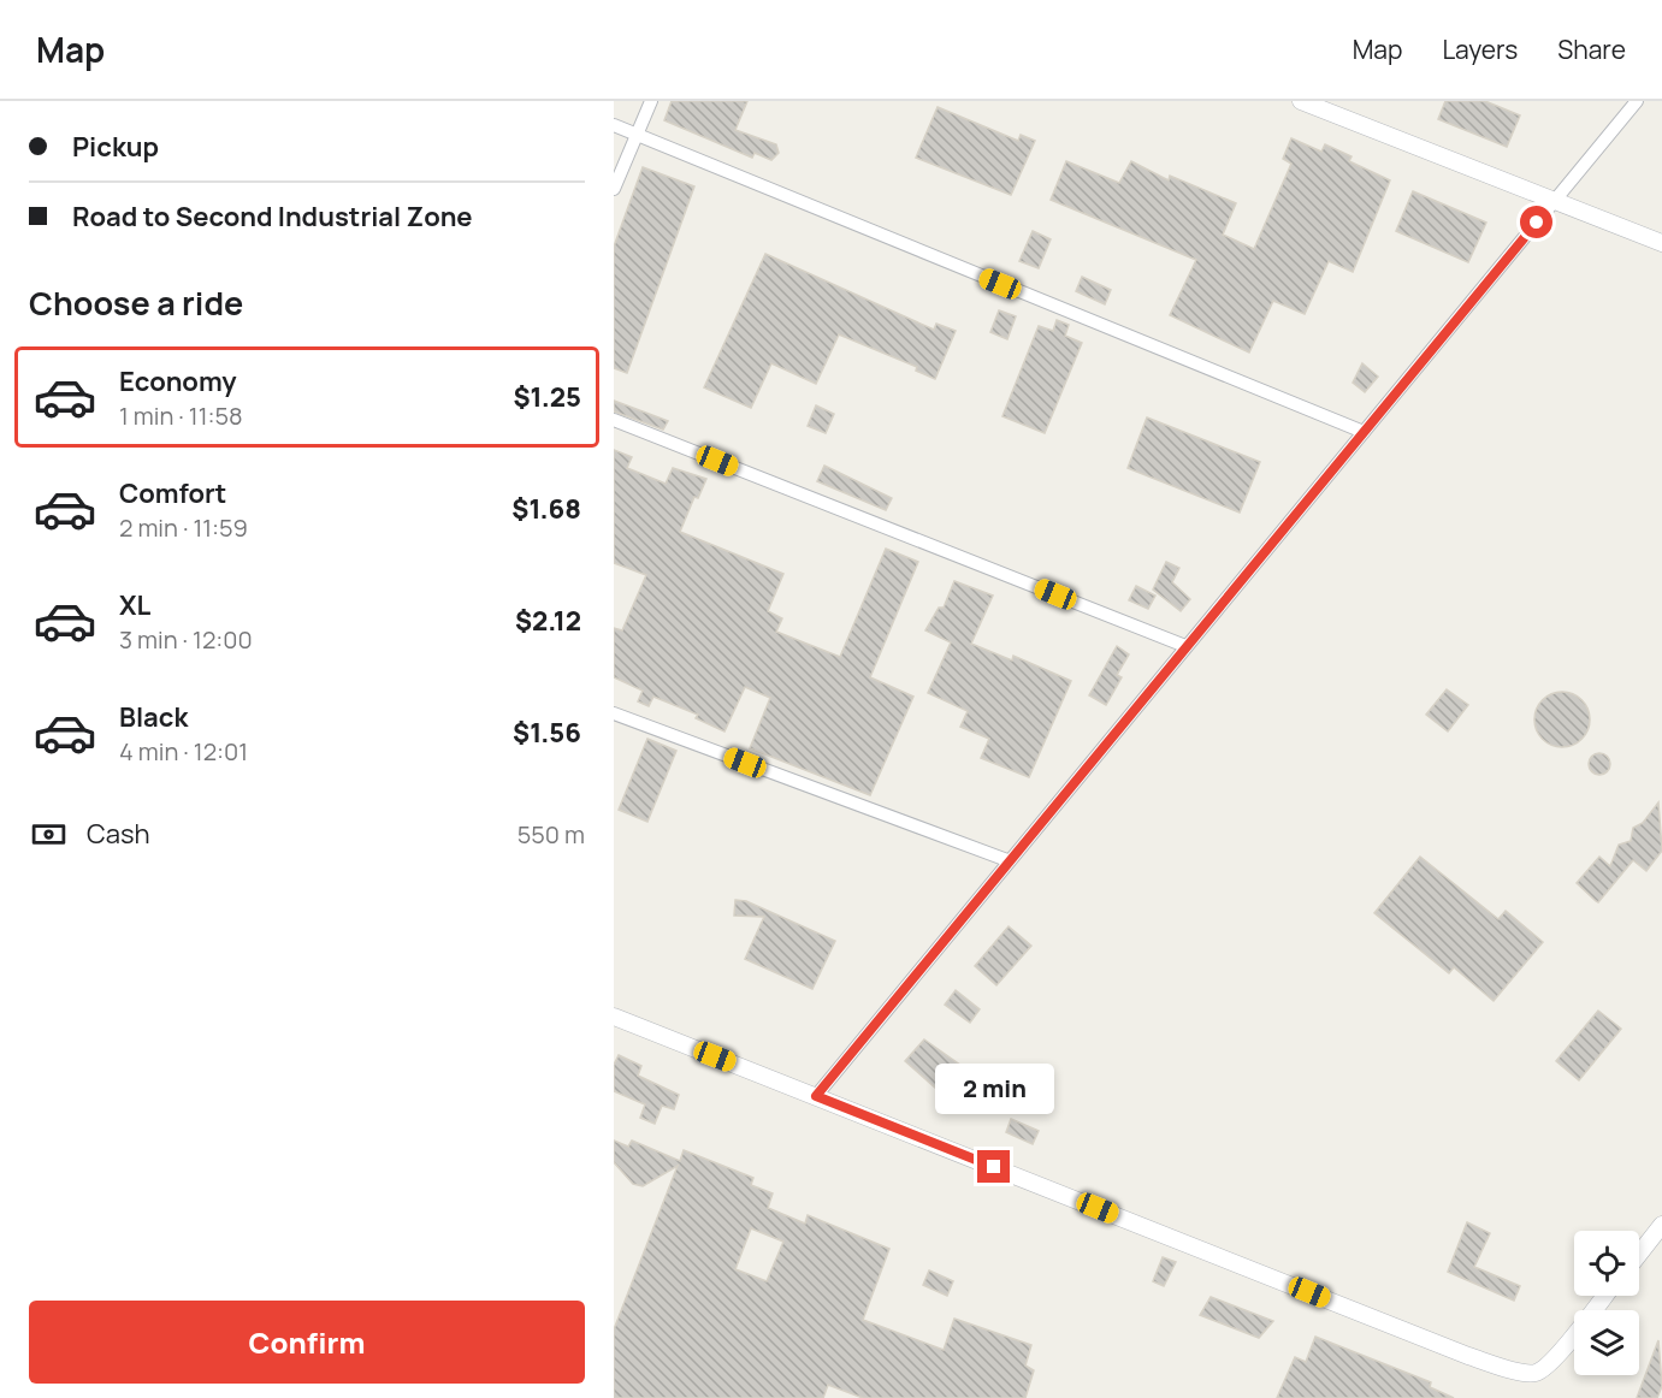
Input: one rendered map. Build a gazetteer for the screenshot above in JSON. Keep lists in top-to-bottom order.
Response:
{
  "page": {
    "header": "Map",
    "nav": ["Map", "Layers", "Share"],
    "banner": ["Pickup", "Road to Second Industrial Zone"],
    "heading": "Choose a ride",
    "list": [
      {
        "name": "Economy",
        "note": "1 min · 11:58",
        "value": "$1.25"
      },
      {
        "name": "Comfort",
        "note": "2 min · 11:59",
        "value": "$1.68"
      },
      {
        "name": "XL",
        "note": "3 min · 12:00",
        "value": "$2.12"
      },
      {
        "name": "Black",
        "note": "4 min · 12:01",
        "value": "$1.56"
      }
    ],
    "pay": ["Cash", "550 m"],
    "bubble": "2 min",
    "buttons": "Confirm"
  }
}
